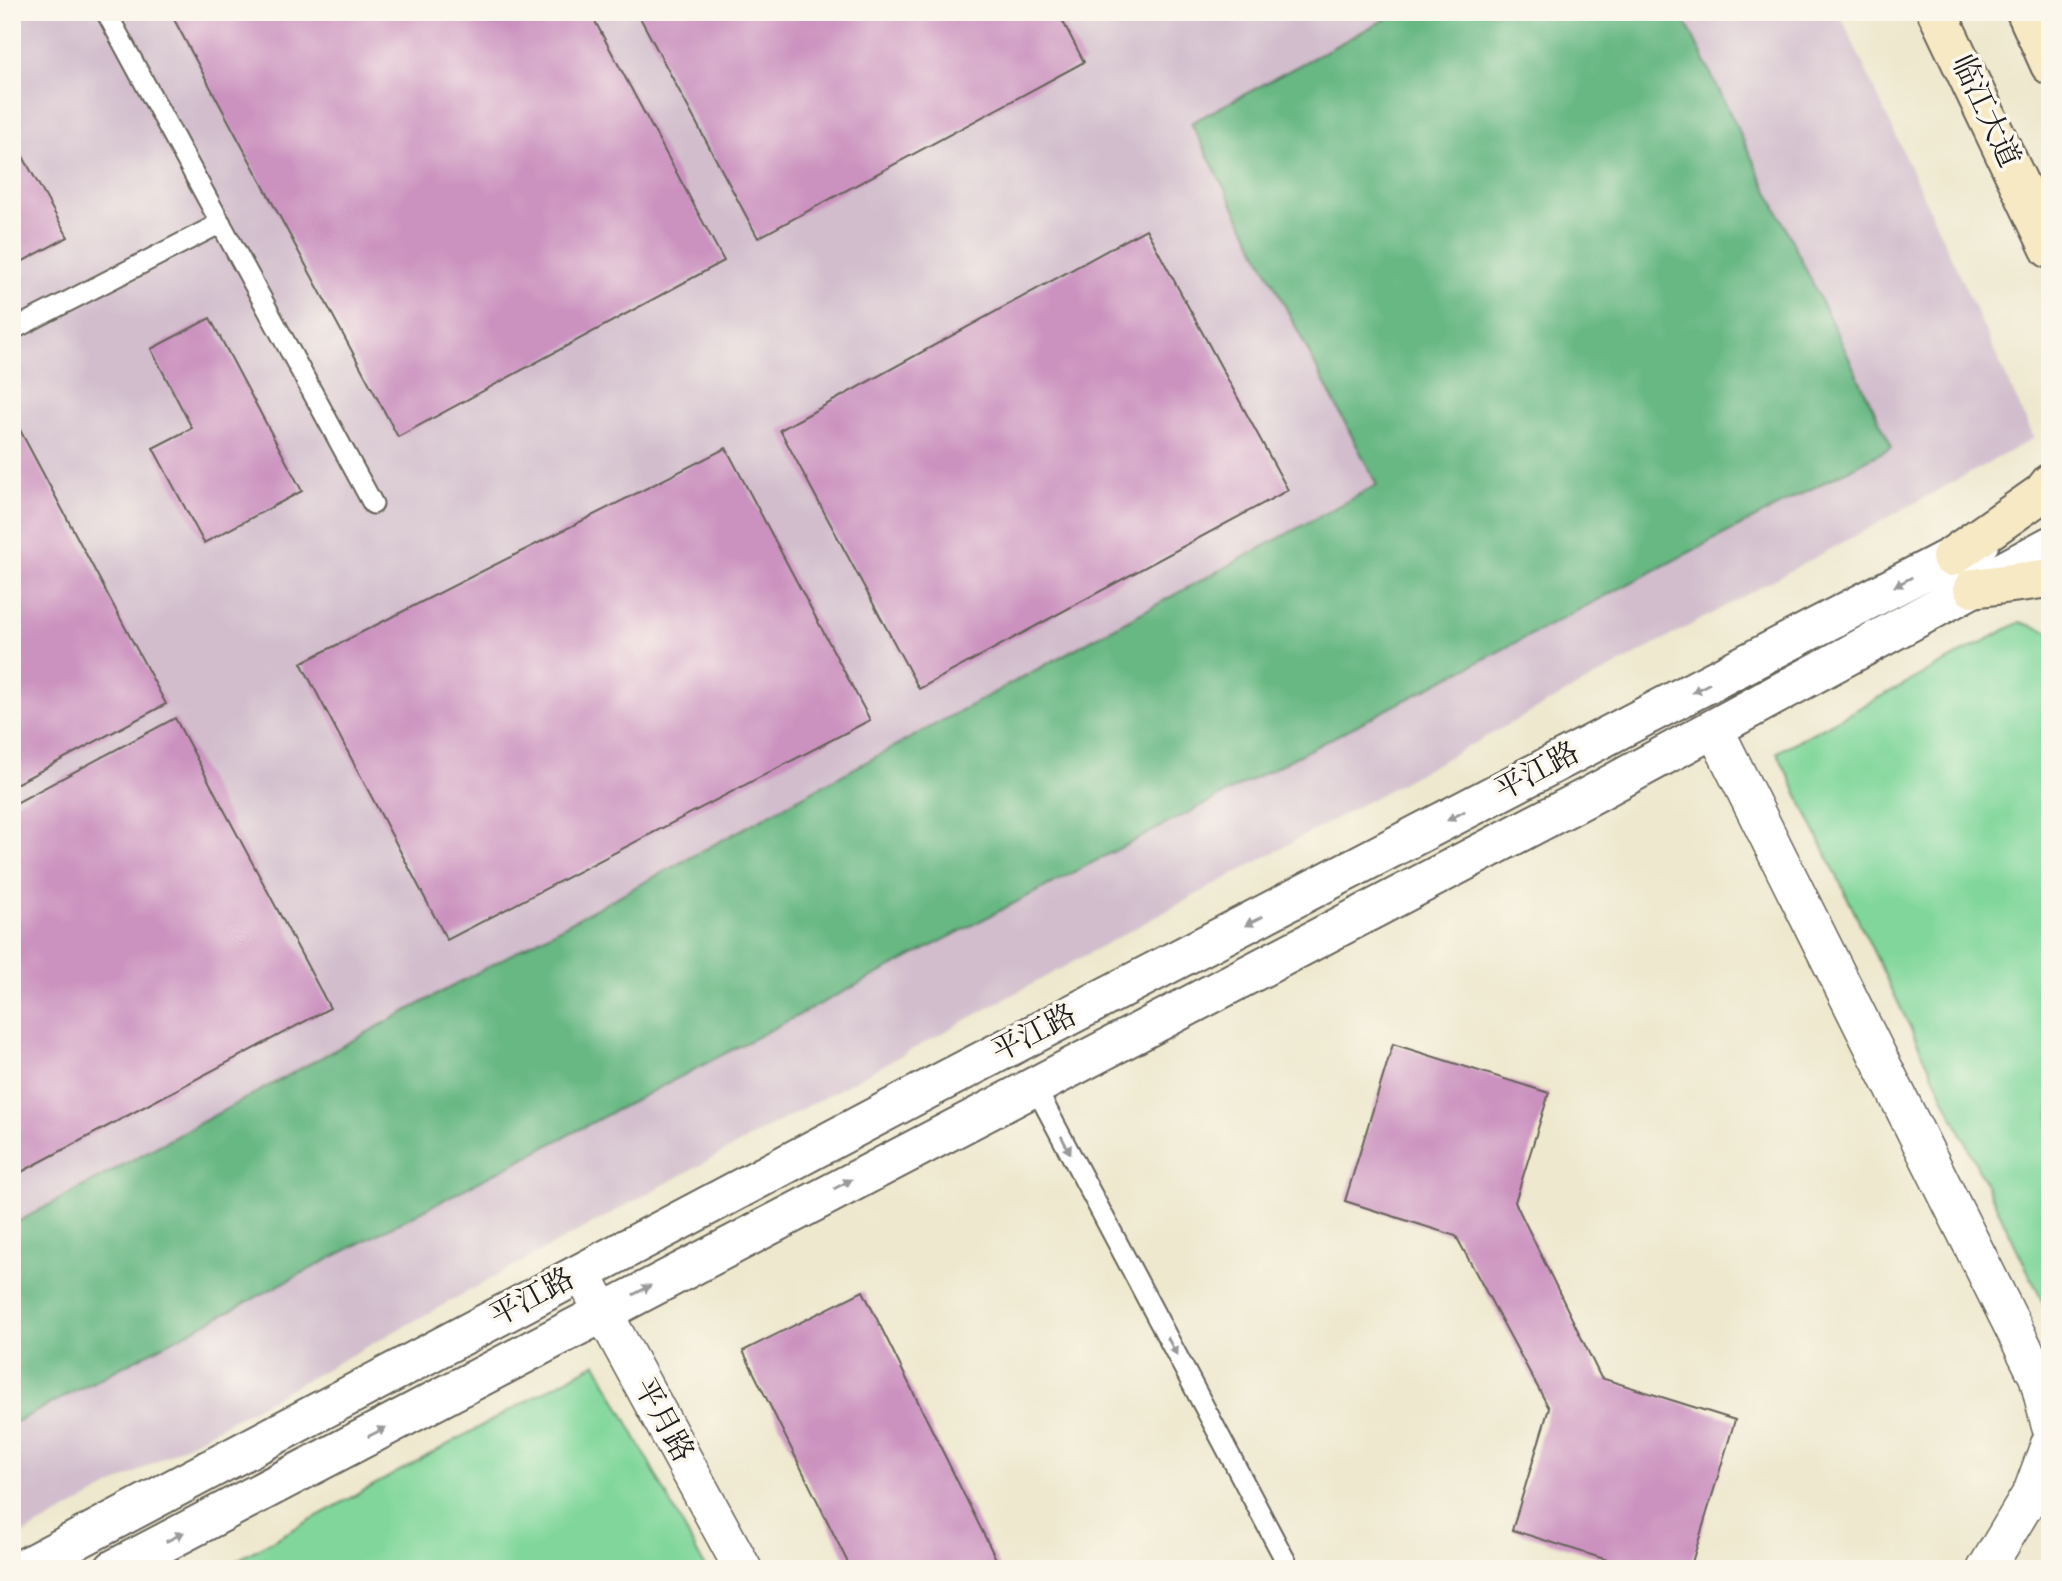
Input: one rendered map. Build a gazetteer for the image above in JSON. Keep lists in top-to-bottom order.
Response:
{
  "streets": {
    "main road": ["临江大道"],
    "street": ["平江路", "平月路"]
  },
  "crossings": [
    ["平江路", "平月路"]
  ]
}
